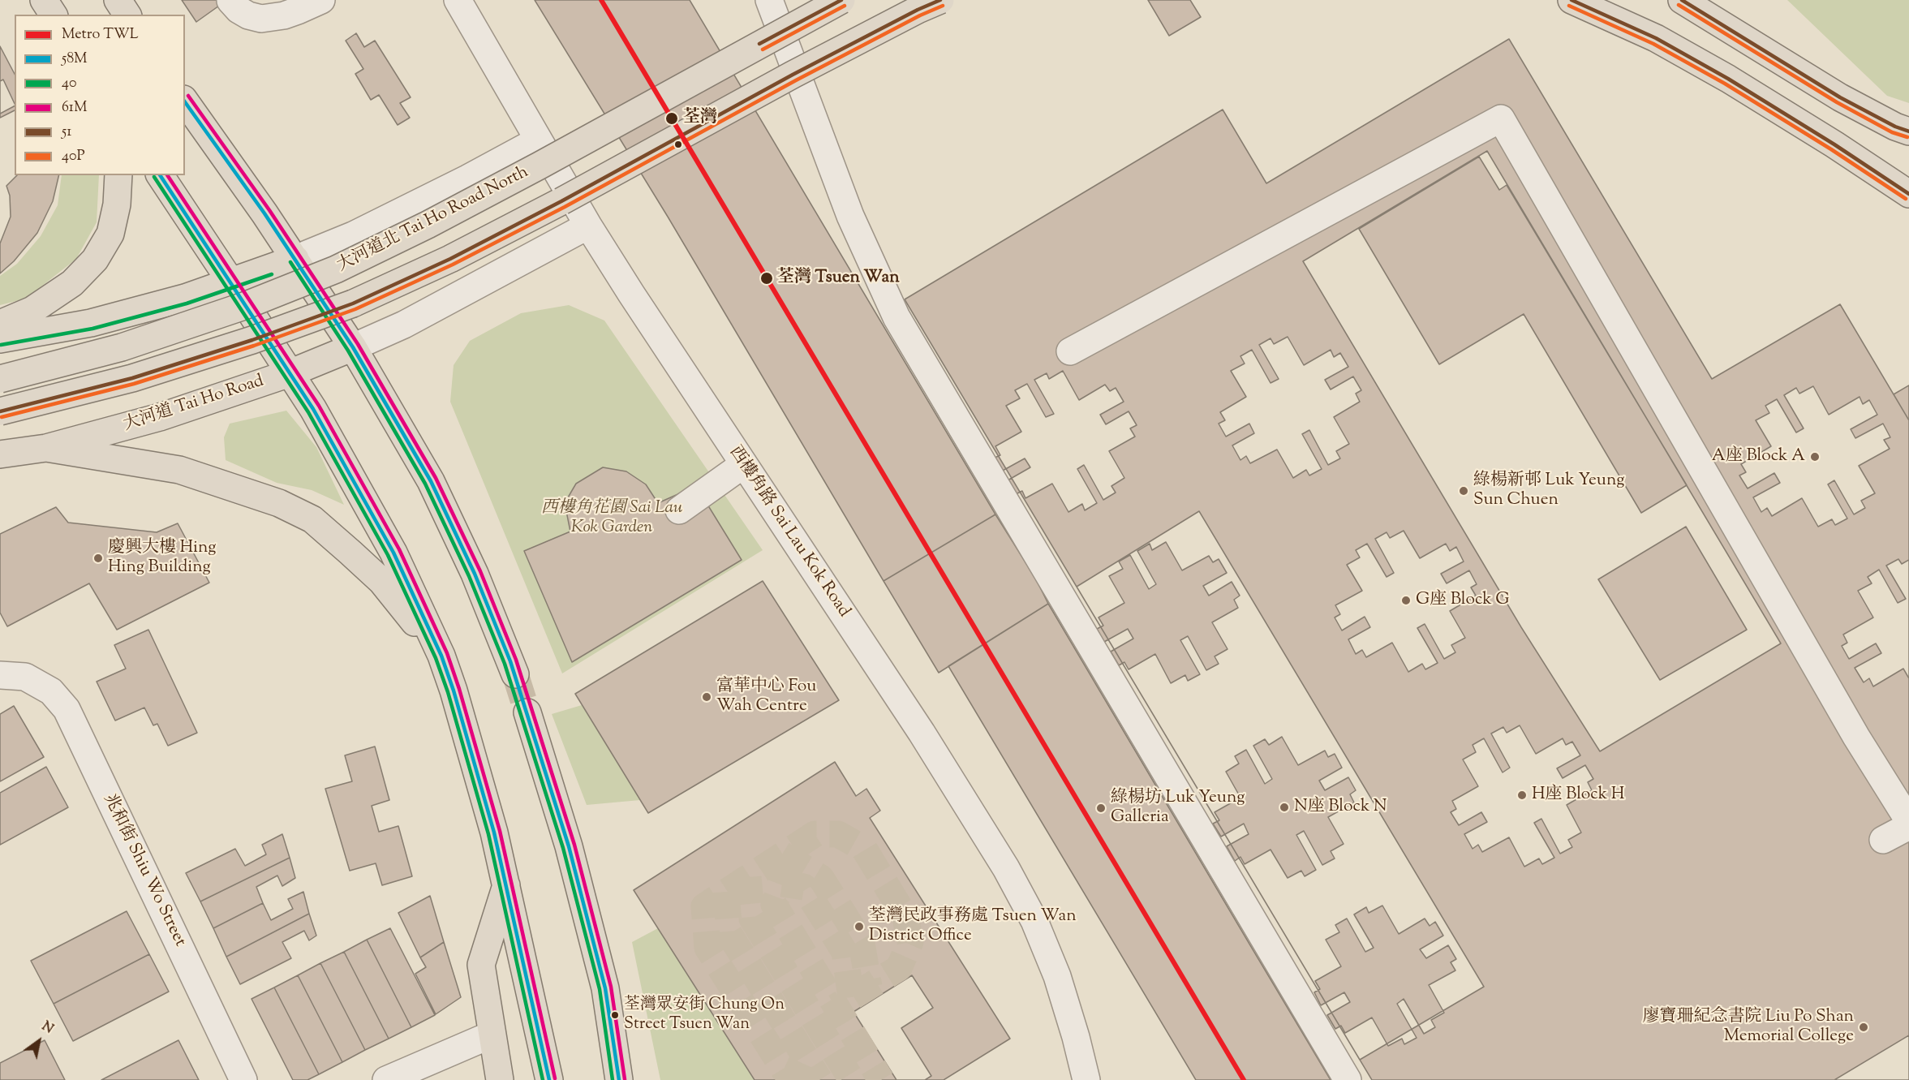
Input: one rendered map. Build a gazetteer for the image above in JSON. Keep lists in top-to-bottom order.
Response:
{
  "streets": {
    "main road": ["大河道北 Tai Ho Road North", "大河道 Tai Ho Road"],
    "street": ["西樓角路 Sai Lau Kok Road", "兆和街 Shiu Wo Street"]
  },
  "crossings": [
    ["大河道 Tai Ho Road", "西樓角路 Sai Lau Kok Road"]
  ],
  "parks": ["西樓角花園 Sai Lau Kok Garden"],
  "places": [
    "荃灣",
    "荃灣 Tsuen Wan",
    "A座 Block A",
    "綠楊新邨 Luk Yeung Sun Chuen",
    "慶興大樓 Hing Hing Building",
    "G座 Block G",
    "富華中心 Fou Wah Centre",
    "H座 Block H",
    "N座 Block N",
    "綠楊坊 Luk Yeung Galleria",
    "荃灣民政事務處 Tsuen Wan District Office",
    "荃灣眾安街 Chung On Street Tsuen Wan",
    "廖寶珊紀念書院 Liu Po Shan Memorial College"
  ],
  "lines": [
    "metro line TWL",
    "transit line 51",
    "transit line 40P",
    "transit line 61M",
    "transit line 58M",
    "transit line 40"
  ],
  "legend": [
    "Metro TWL",
    "58M",
    "40",
    "61M",
    "51",
    "40P"
  ],
  "north": "top right"
}
